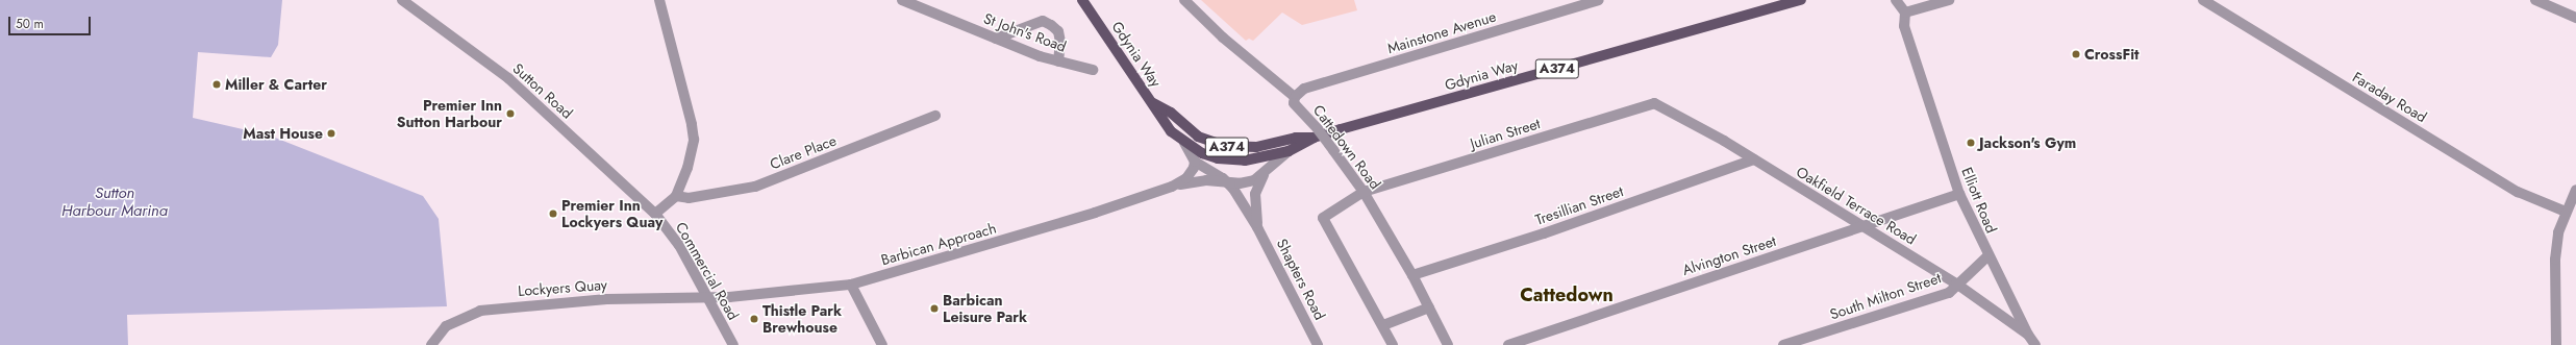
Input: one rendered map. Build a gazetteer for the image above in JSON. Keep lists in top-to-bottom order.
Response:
{
  "streets": {
    "main road": ["Gdynia Way", "A374"],
    "street": [
      "St John's Road",
      "Mainstone Avenue",
      "Sutton Road",
      "Faraday Road",
      "Julian Street",
      "Cattedown Road",
      "Clare Place",
      "Elliott Road",
      "Tresillian Street",
      "Oakfield Terrace Road",
      "Barbican Approach",
      "Alvington Street",
      "Commercial Road",
      "Shapters Road",
      "Lockyers Quay",
      "South Milton Street"
    ]
  },
  "crossings": [
    ["Mainstone Avenue", "Cattedown Road"],
    ["Gdynia Way", "Barbican Approach"],
    ["Sutton Road", "Commercial Road"],
    ["Julian Street", "Cattedown Road"],
    ["Julian Street", "Oakfield Terrace Road"],
    ["Cattedown Road", "Tresillian Street"],
    ["Elliott Road", "Oakfield Terrace Road"],
    ["Elliott Road", "Alvington Street"],
    ["Elliott Road", "South Milton Street"],
    ["Tresillian Street", "Oakfield Terrace Road"],
    ["Oakfield Terrace Road", "Alvington Street"],
    ["Oakfield Terrace Road", "South Milton Street"],
    ["Barbican Approach", "Commercial Road"],
    ["Barbican Approach", "Shapters Road"],
    ["Barbican Approach", "Lockyers Quay"],
    ["Commercial Road", "Lockyers Quay"]
  ],
  "districts": ["Cattedown"],
  "water": ["Sutton Harbour Marina"],
  "places": [
    "CrossFit",
    "Miller & Carter",
    "Premier Inn Sutton Harbour",
    "Mast House",
    "Jackson's Gym",
    "Premier Inn Lockyers Quay",
    "Barbican Leisure Park",
    "Thistle Park Brewhouse"
  ],
  "scale_bar": "50 m"
}
